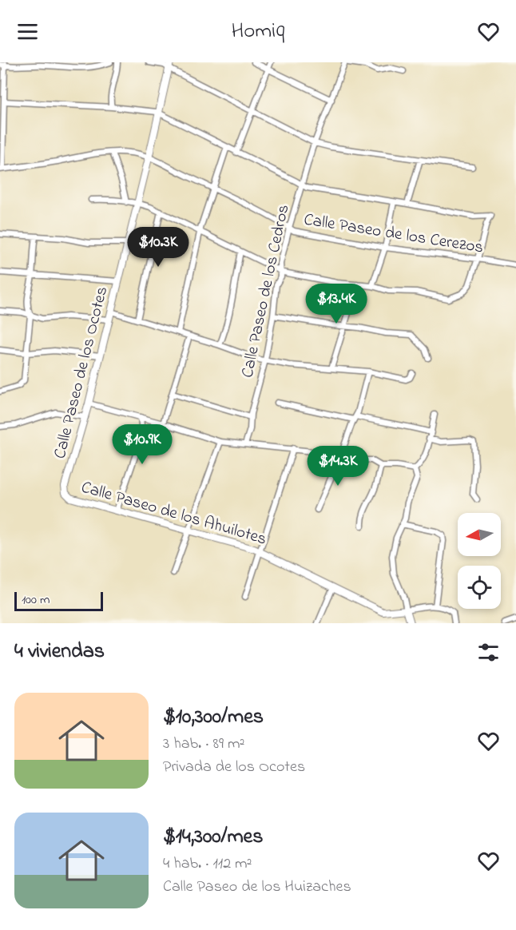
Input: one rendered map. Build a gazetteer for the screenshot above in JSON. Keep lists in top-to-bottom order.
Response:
{
  "streets": {
    "street": [
      "Calle Paseo de los Cerezos",
      "Calle Paseo de los Cedros",
      "Calle Paseo de los Ocotes",
      "Calle Paseo de los Ahuilotes"
    ]
  },
  "crossings": [
    ["Calle Paseo de los Cerezos", "Calle Paseo de los Cedros"],
    ["Calle Paseo de los Cerezos", "Calle Paseo de los Ocotes"],
    ["Calle Paseo de los Ocotes", "Calle Paseo de los Ahuilotes"]
  ],
  "scale_bar": "100 m",
  "north": "left",
  "page": {
    "header": "Homiq",
    "price": [
      "$10.3K",
      "$13.4K",
      "$10.9K",
      "$14.3K"
    ],
    "scale": "100 m",
    "heading": "4 viviendas",
    "list": [
      {
        "name": "$10,300/mes",
        "note": "3 hab. · 89 m² · Privada de los Ocotes"
      },
      {
        "name": "$14,300/mes",
        "note": "4 hab. · 112 m² · Calle Paseo de los Huizaches"
      }
    ]
  }
}
